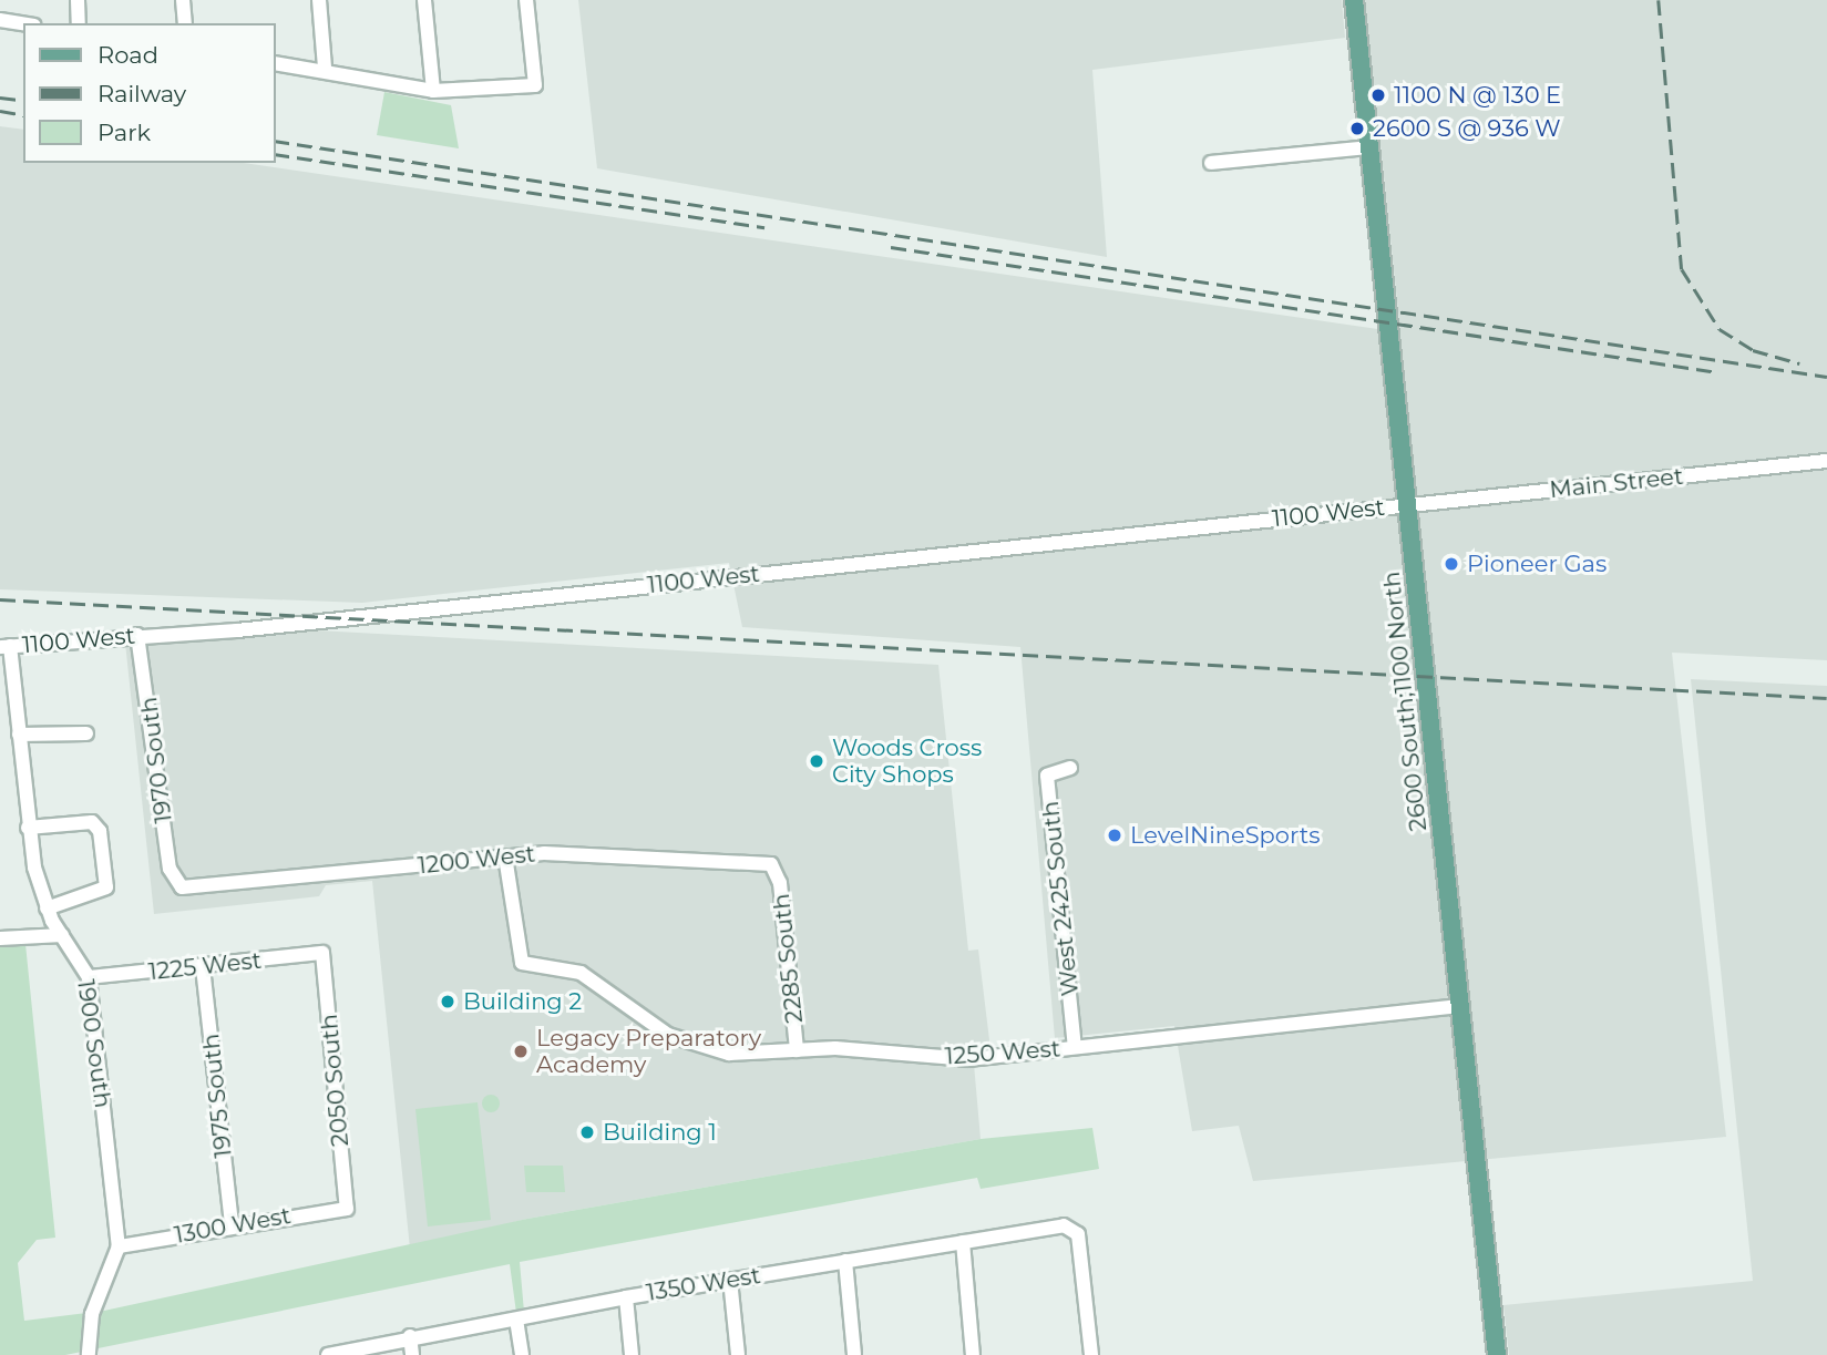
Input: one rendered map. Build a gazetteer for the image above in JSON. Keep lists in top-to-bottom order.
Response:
{
  "streets": {
    "main road": ["2600 South;1100 North"],
    "street": [
      "Main Street",
      "1100 West",
      "1970 South",
      "1200 West",
      "West 2425 South",
      "2285 South",
      "1225 West",
      "1900 South",
      "1250 West",
      "2050 South",
      "1975 South",
      "1300 West",
      "1350 West"
    ]
  },
  "crossings": [
    ["Main Street", "1100 West"],
    ["Main Street", "2600 South;1100 North"],
    ["1100 West", "2600 South;1100 North"],
    ["1100 West", "1970 South"],
    ["1100 West", "1900 South"],
    ["2600 South;1100 North", "1250 West"],
    ["1970 South", "1200 West"],
    ["1200 West", "2285 South"],
    ["1200 West", "1250 West"],
    ["West 2425 South", "1250 West"],
    ["2285 South", "1250 West"],
    ["1225 West", "1900 South"],
    ["1225 West", "2050 South"],
    ["1225 West", "1975 South"],
    ["1900 South", "1300 West"],
    ["2050 South", "1300 West"],
    ["1975 South", "1300 West"]
  ],
  "places": [
    "1100 N @ 130 E",
    "2600 S @ 936 W",
    "Pioneer Gas",
    "Woods Cross City Shops",
    "LevelNineSports",
    "Building 2",
    "Legacy Preparatory Academy",
    "Building 1"
  ],
  "legend": ["Road", "Railway", "Park"]
}
